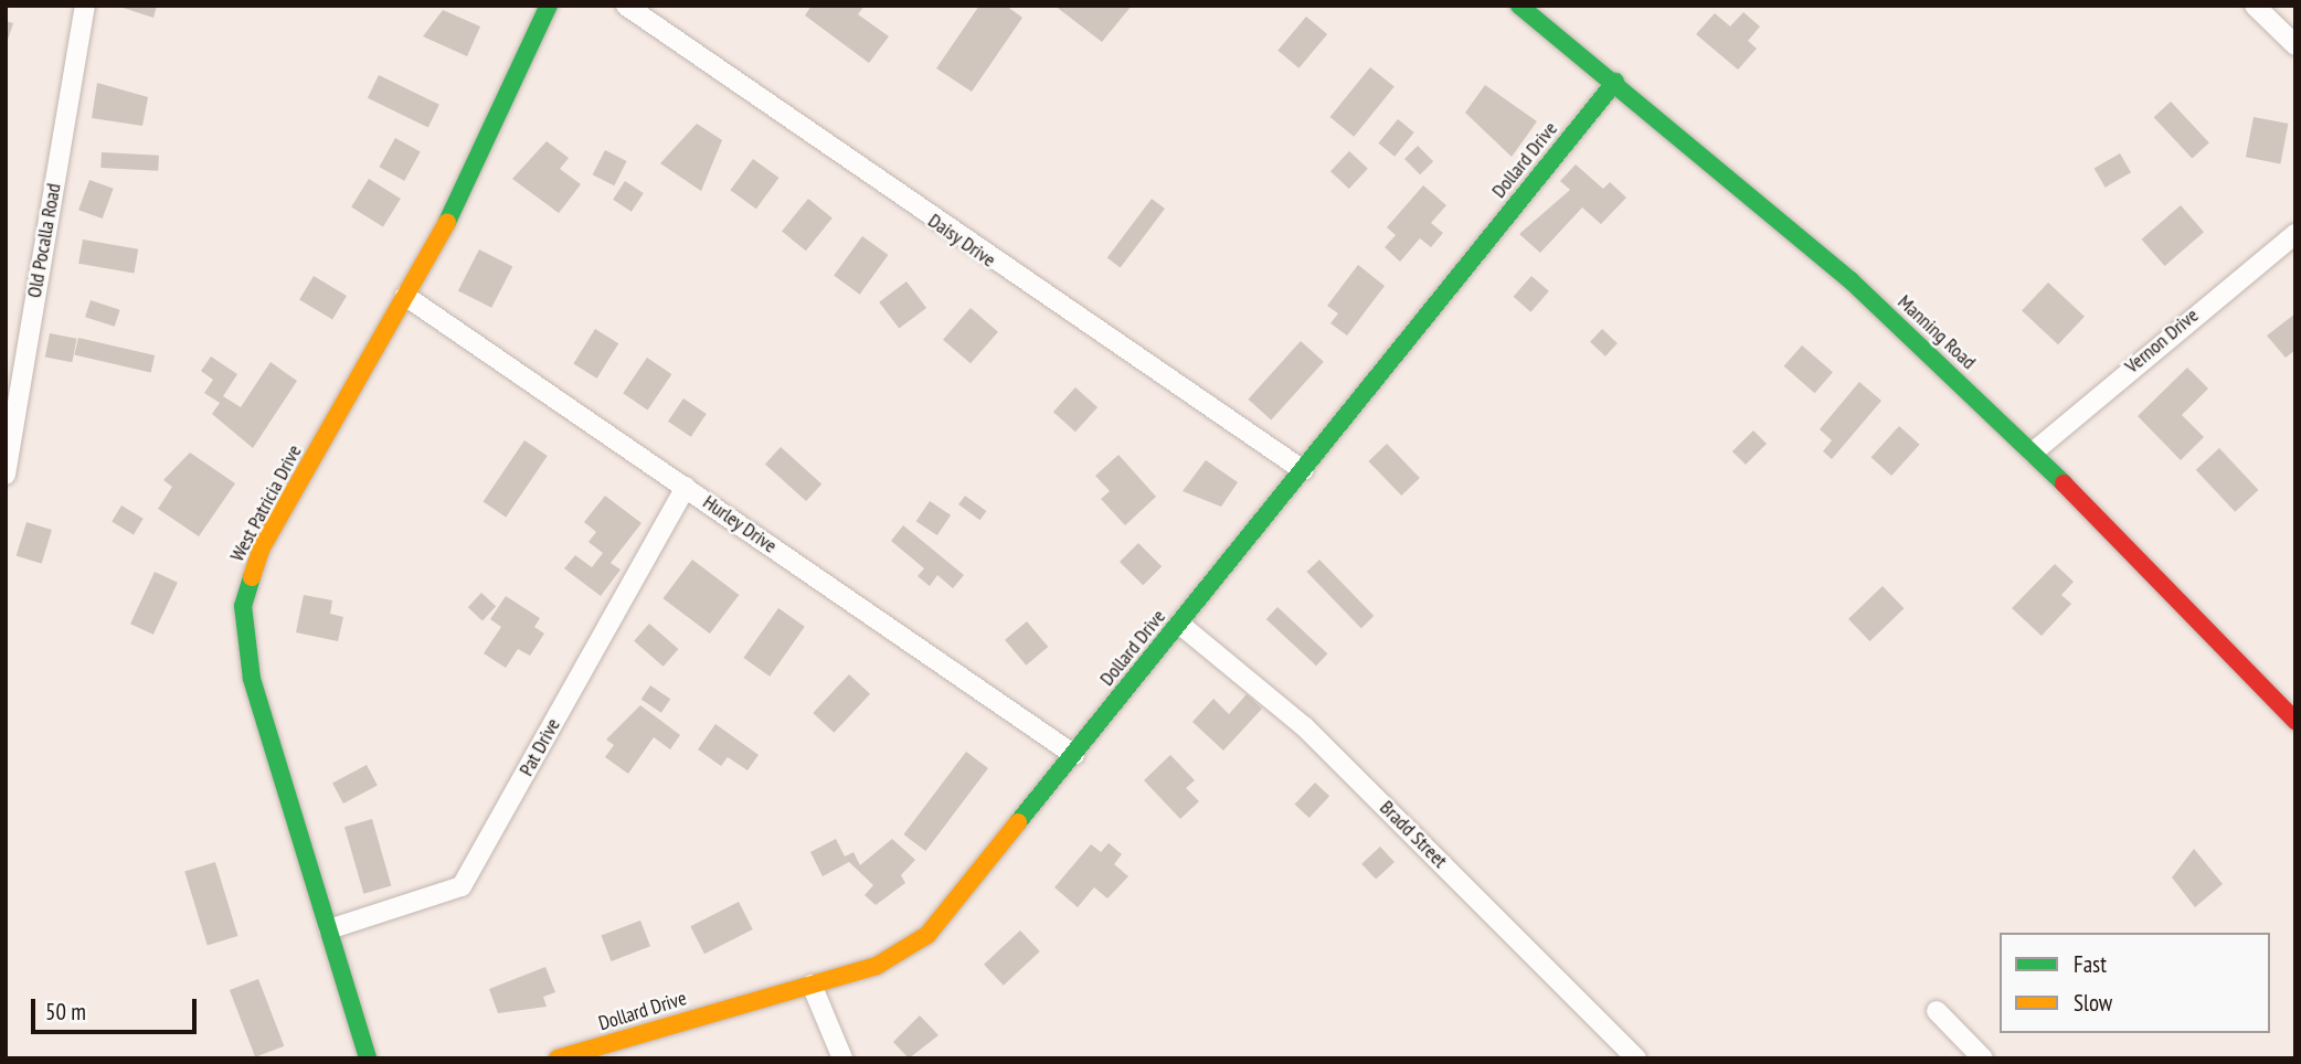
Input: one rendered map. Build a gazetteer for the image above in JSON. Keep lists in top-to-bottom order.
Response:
{
  "streets": {
    "street": [
      "Dollard Drive",
      "Old Pocalla Road",
      "Daisy Drive",
      "Manning Road",
      "Vernon Drive",
      "West Patricia Drive",
      "Hurley Drive",
      "Pat Drive",
      "Bradd Street"
    ]
  },
  "crossings": [
    ["Dollard Drive", "Daisy Drive"],
    ["Dollard Drive", "Manning Road"],
    ["Dollard Drive", "Hurley Drive"],
    ["Dollard Drive", "Bradd Street"],
    ["Manning Road", "Vernon Drive"],
    ["West Patricia Drive", "Hurley Drive"],
    ["West Patricia Drive", "Pat Drive"],
    ["Hurley Drive", "Pat Drive"]
  ],
  "legend": ["Fast", "Slow"],
  "scale_bar": "50 m"
}
